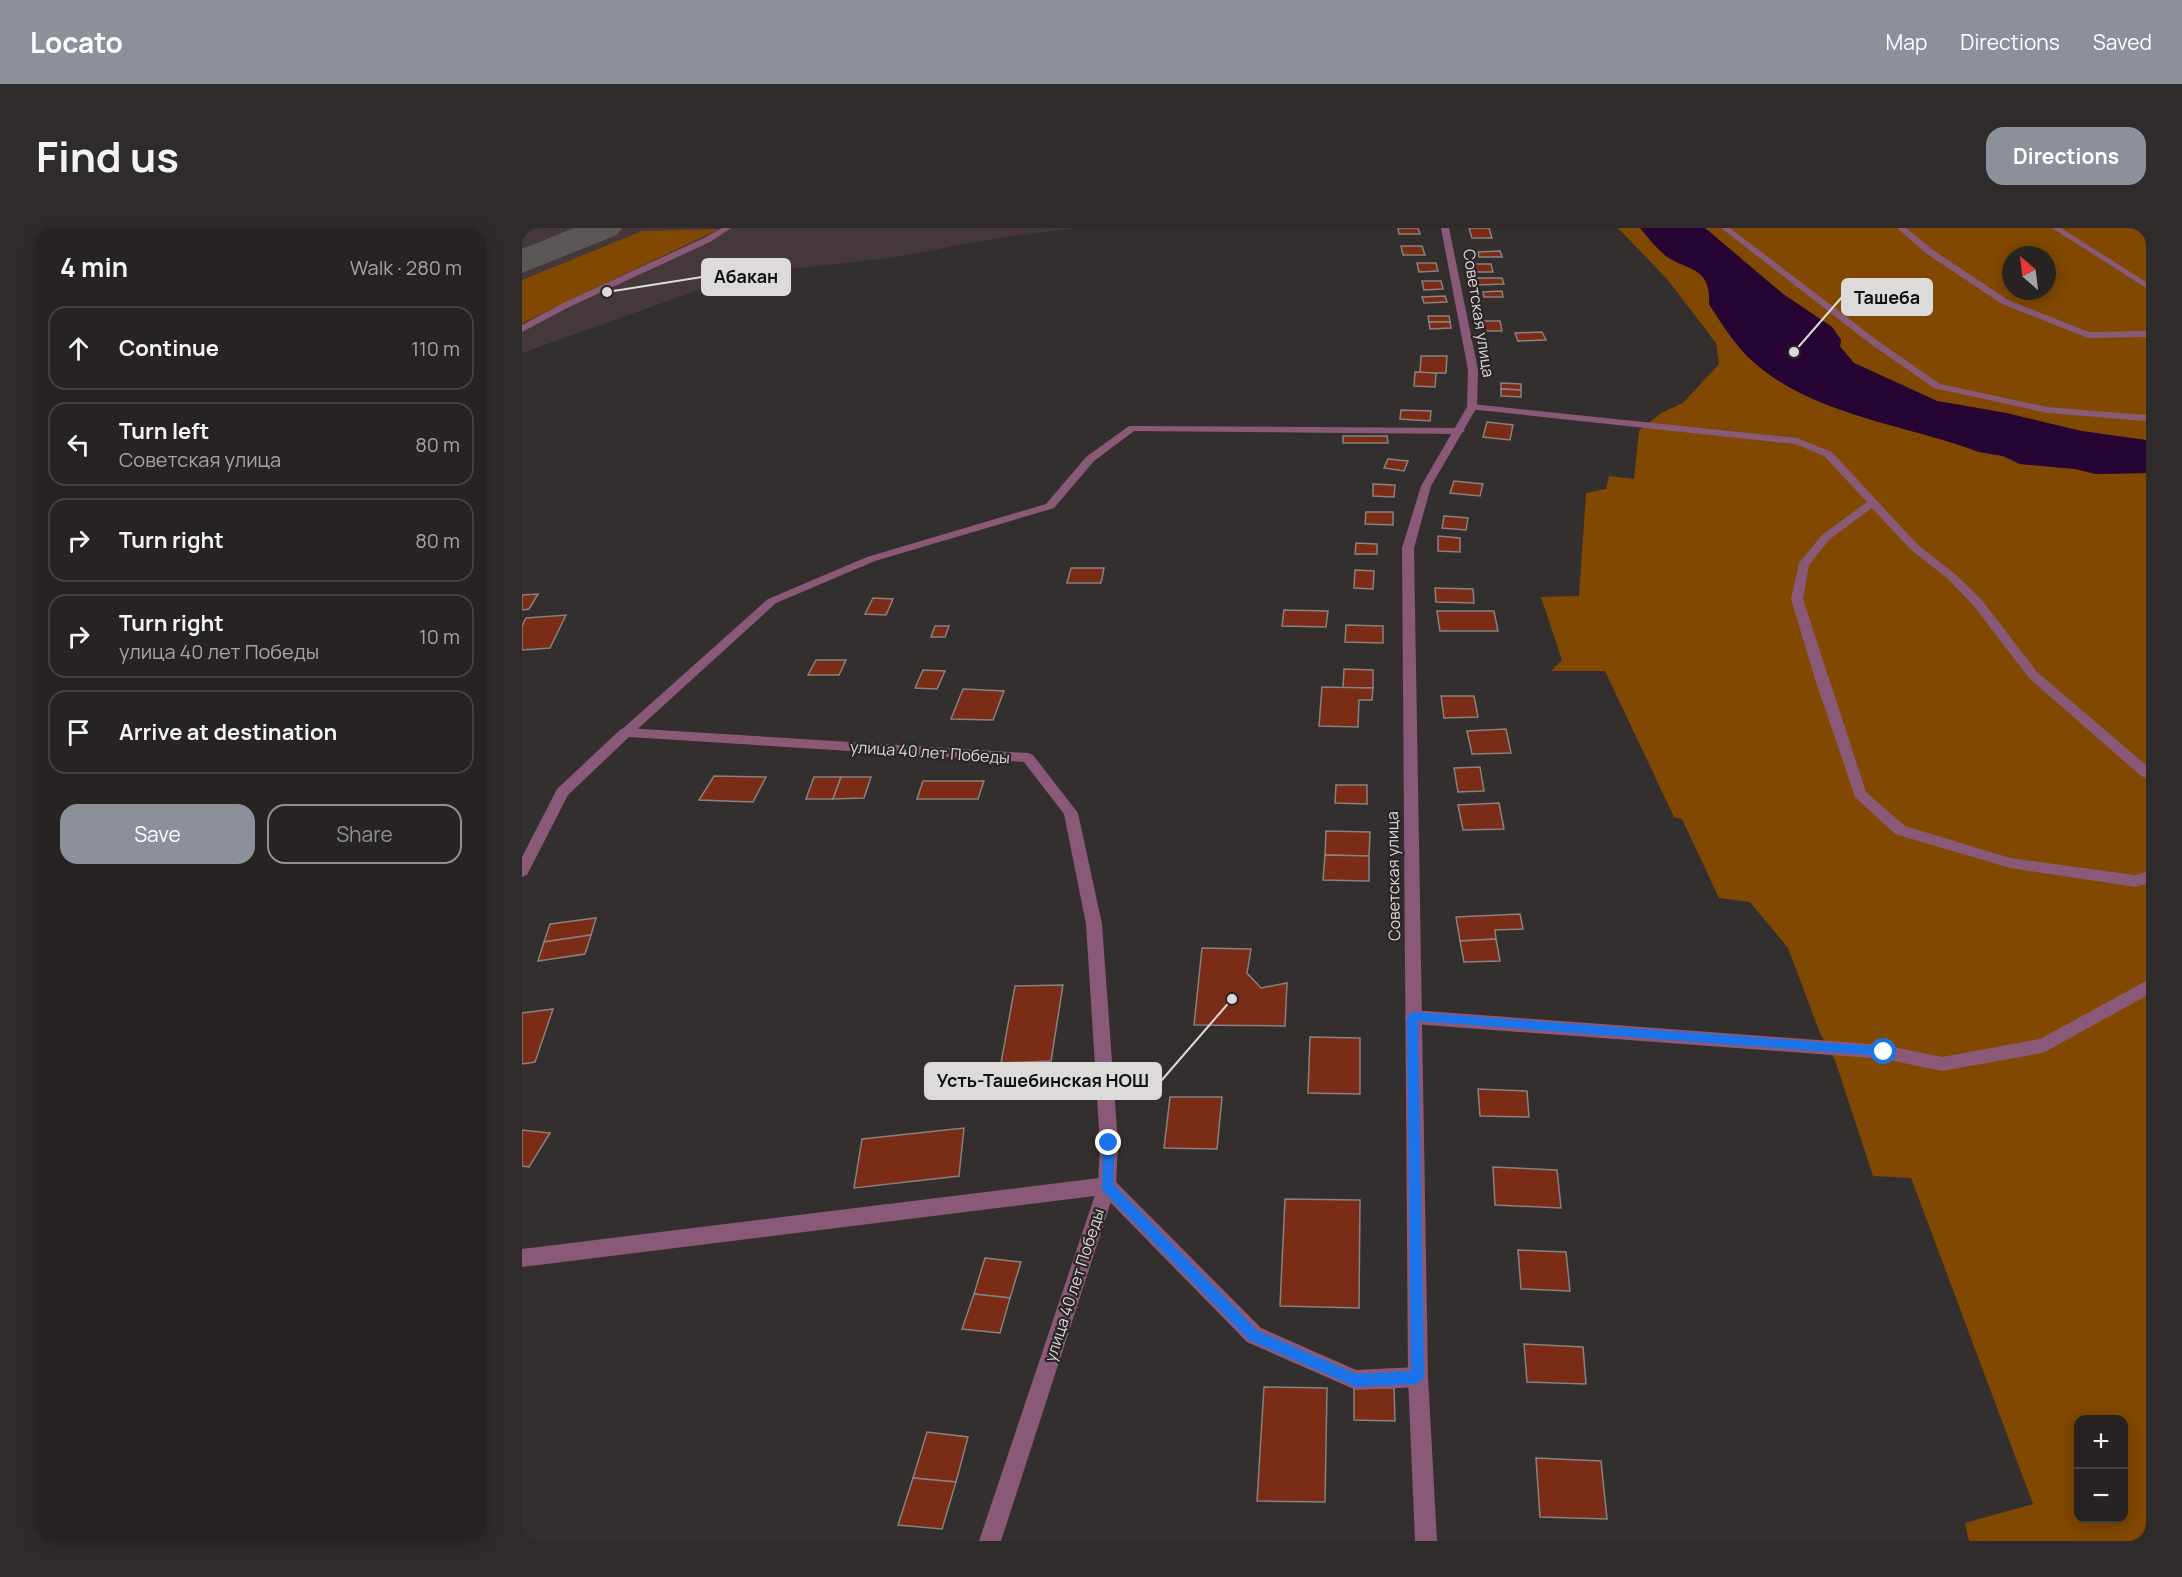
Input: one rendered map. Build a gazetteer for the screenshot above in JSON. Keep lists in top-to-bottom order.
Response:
{
  "streets": {
    "street": ["Советская улица", "улица 40 лет Победы"]
  },
  "places": ["Абакан", "Ташеба", "Усть-Ташебинская НОШ"],
  "north": "top left",
  "page": {
    "header": "Locato",
    "nav": ["Map", "Directions", "Saved"],
    "title": "Find us",
    "buttons": [
      "Directions",
      ["Save", "Share"]
    ],
    "heading": ["4 min", "Walk · 280 m"],
    "list": [
      ["Continue", "110 m"],
      ["Turn left", "Советская улица", "80 m"],
      ["Turn right", "80 m"],
      ["Turn right", "улица 40 лет Победы", "10 m"],
      "Arrive at destination"
    ],
    "map_buttons": ["+", "−"]
  }
}
